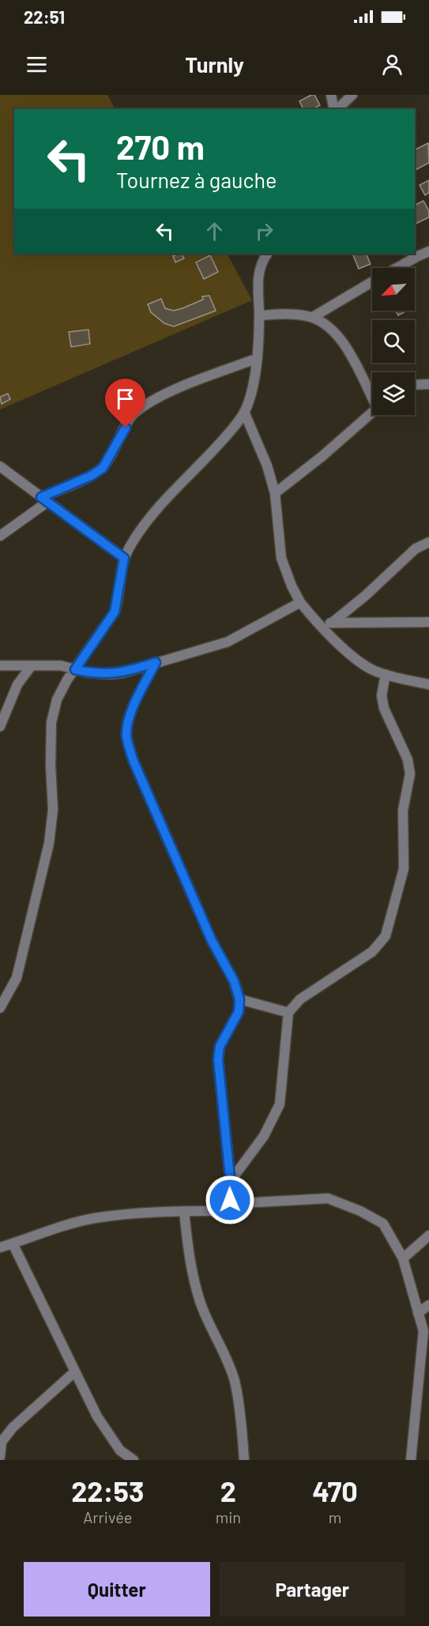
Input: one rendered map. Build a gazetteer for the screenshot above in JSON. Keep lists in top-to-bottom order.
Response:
{
  "north": "bottom left",
  "page": {
    "status": "22:51",
    "header": "Turnly",
    "turn": ["270 m", "Tournez à gauche"],
    "eta": [
      "22:53",
      "Arrivée",
      "2",
      "min",
      "470",
      "m"
    ],
    "buttons": ["Quitter", "Partager"]
  }
}
